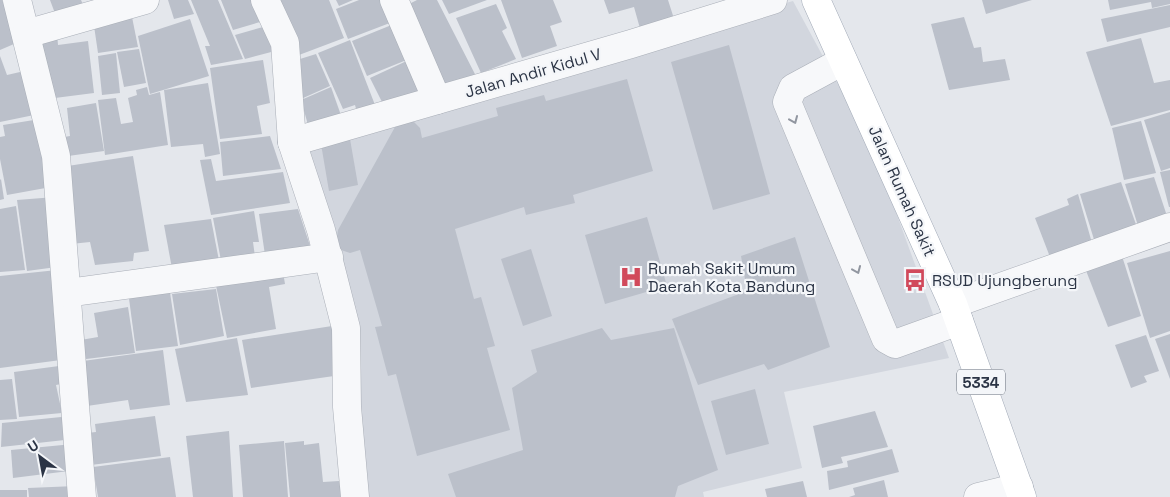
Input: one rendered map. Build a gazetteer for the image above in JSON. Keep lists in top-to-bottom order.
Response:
{
  "streets": {
    "main road": ["Jalan Rumah Sakit", "5334"],
    "street": ["Jalan Andir Kidul V"]
  },
  "places": {
    "hospital": ["Rumah Sakit Umum Daerah Kota Bandung"],
    "bus stop": ["RSUD Ujungberung"]
  },
  "north": "top left"
}
